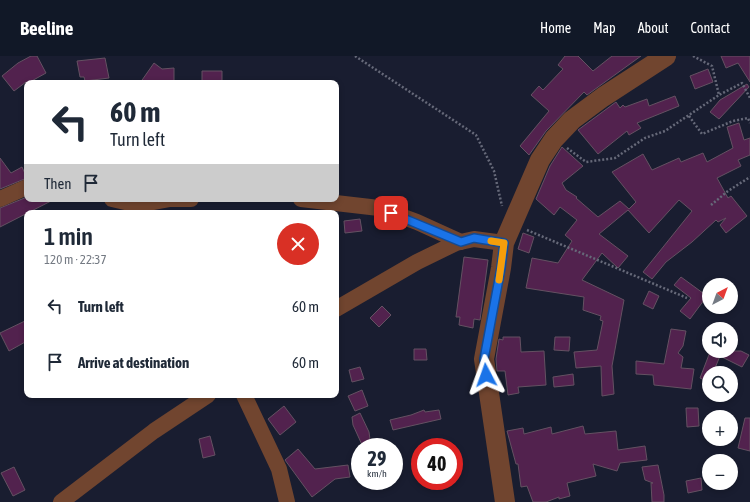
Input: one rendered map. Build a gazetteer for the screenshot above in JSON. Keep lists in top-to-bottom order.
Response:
{
  "north": "top right",
  "page": {
    "header": "Beeline",
    "nav": [
      "Home",
      "Map",
      "About",
      "Contact"
    ],
    "turn": ["60 m", "Turn left"],
    "then": "Then",
    "heading": ["1 min", "120 m · 22:37"],
    "map_buttons": ["+", "−"],
    "list": [
      {
        "name": "Turn left",
        "value": "60 m"
      },
      {
        "name": "Arrive at destination",
        "value": "60 m"
      }
    ],
    "speed": "29 km/h",
    "limit": "40"
  }
}
